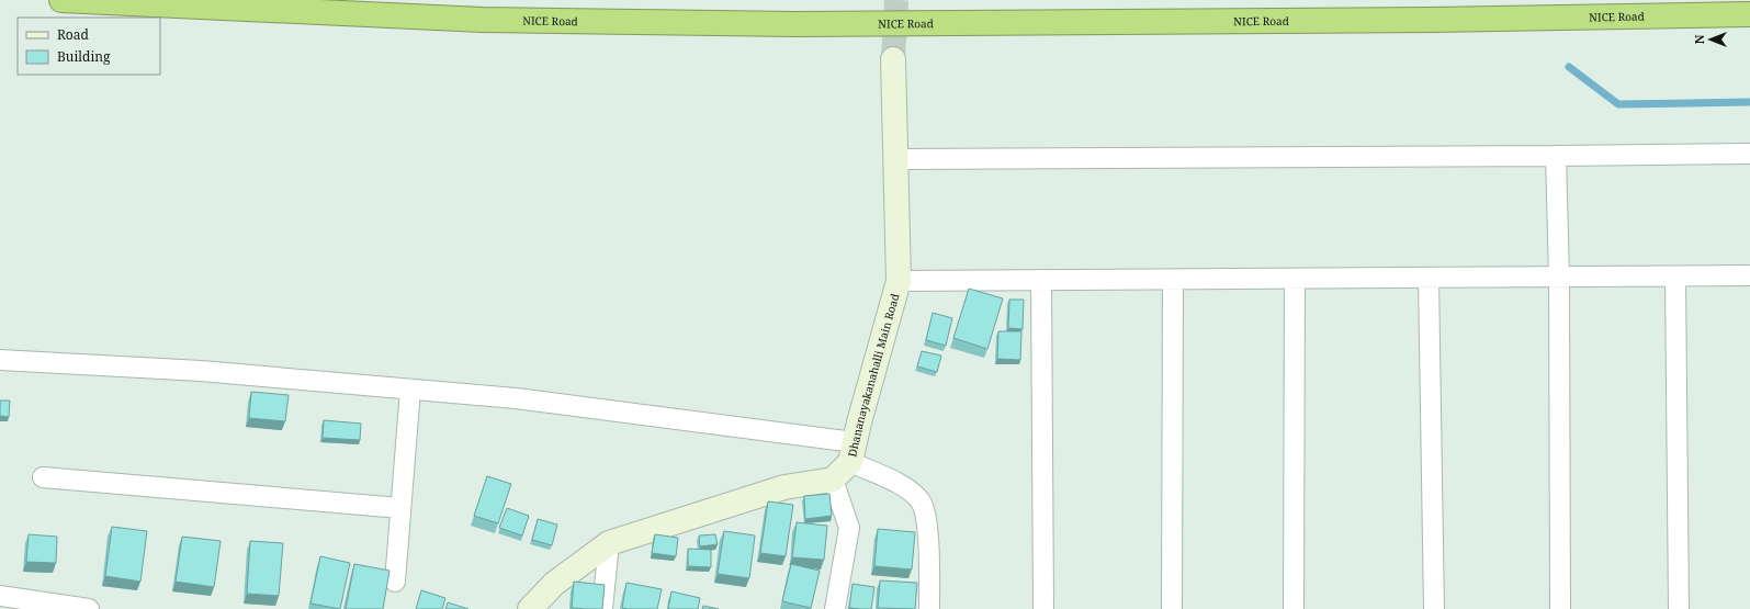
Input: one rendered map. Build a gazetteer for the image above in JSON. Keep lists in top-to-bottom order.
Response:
{
  "streets": {
    "highway": ["NICE Road"],
    "street": ["Dhananayakanahalli Main Road"]
  },
  "legend": ["Road", "Building"],
  "north": "left"
}
